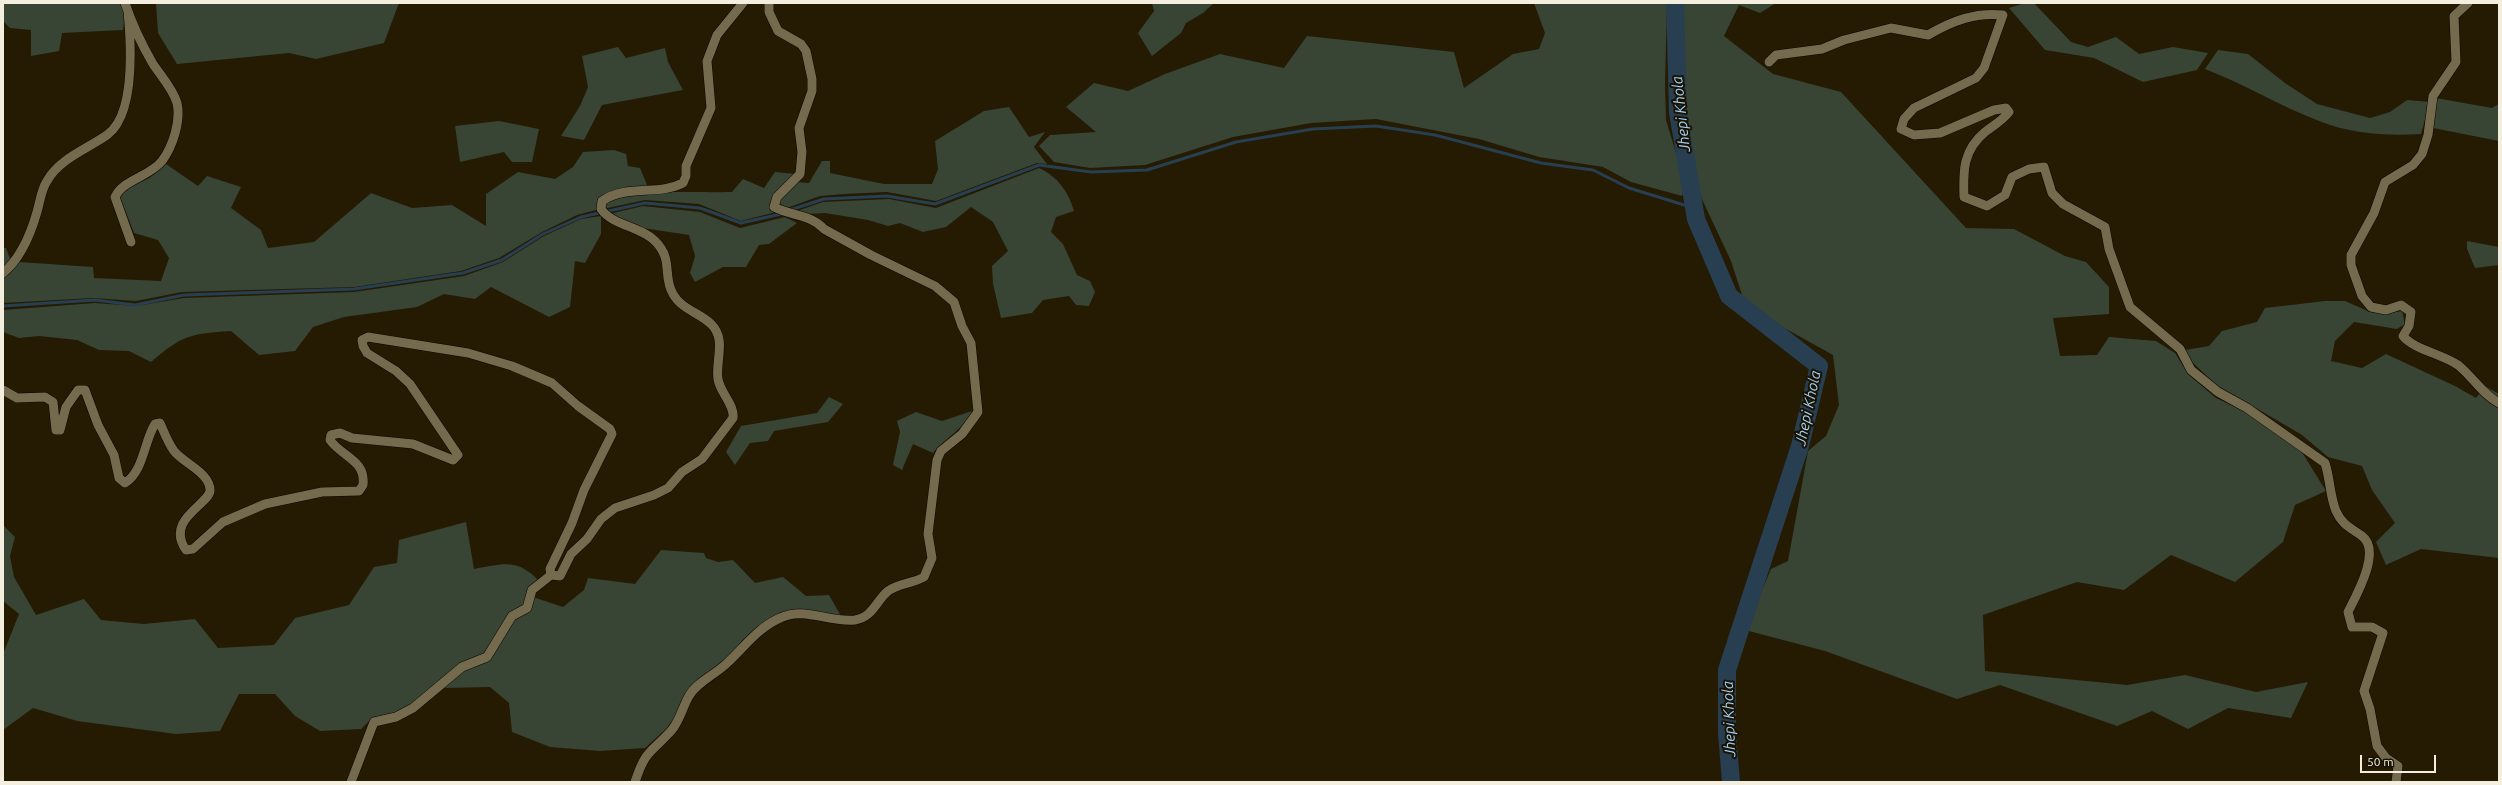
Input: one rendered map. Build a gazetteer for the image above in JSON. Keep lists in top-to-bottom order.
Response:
{
  "water": ["Jhepi Khola"],
  "scale_bar": "50 m"
}
